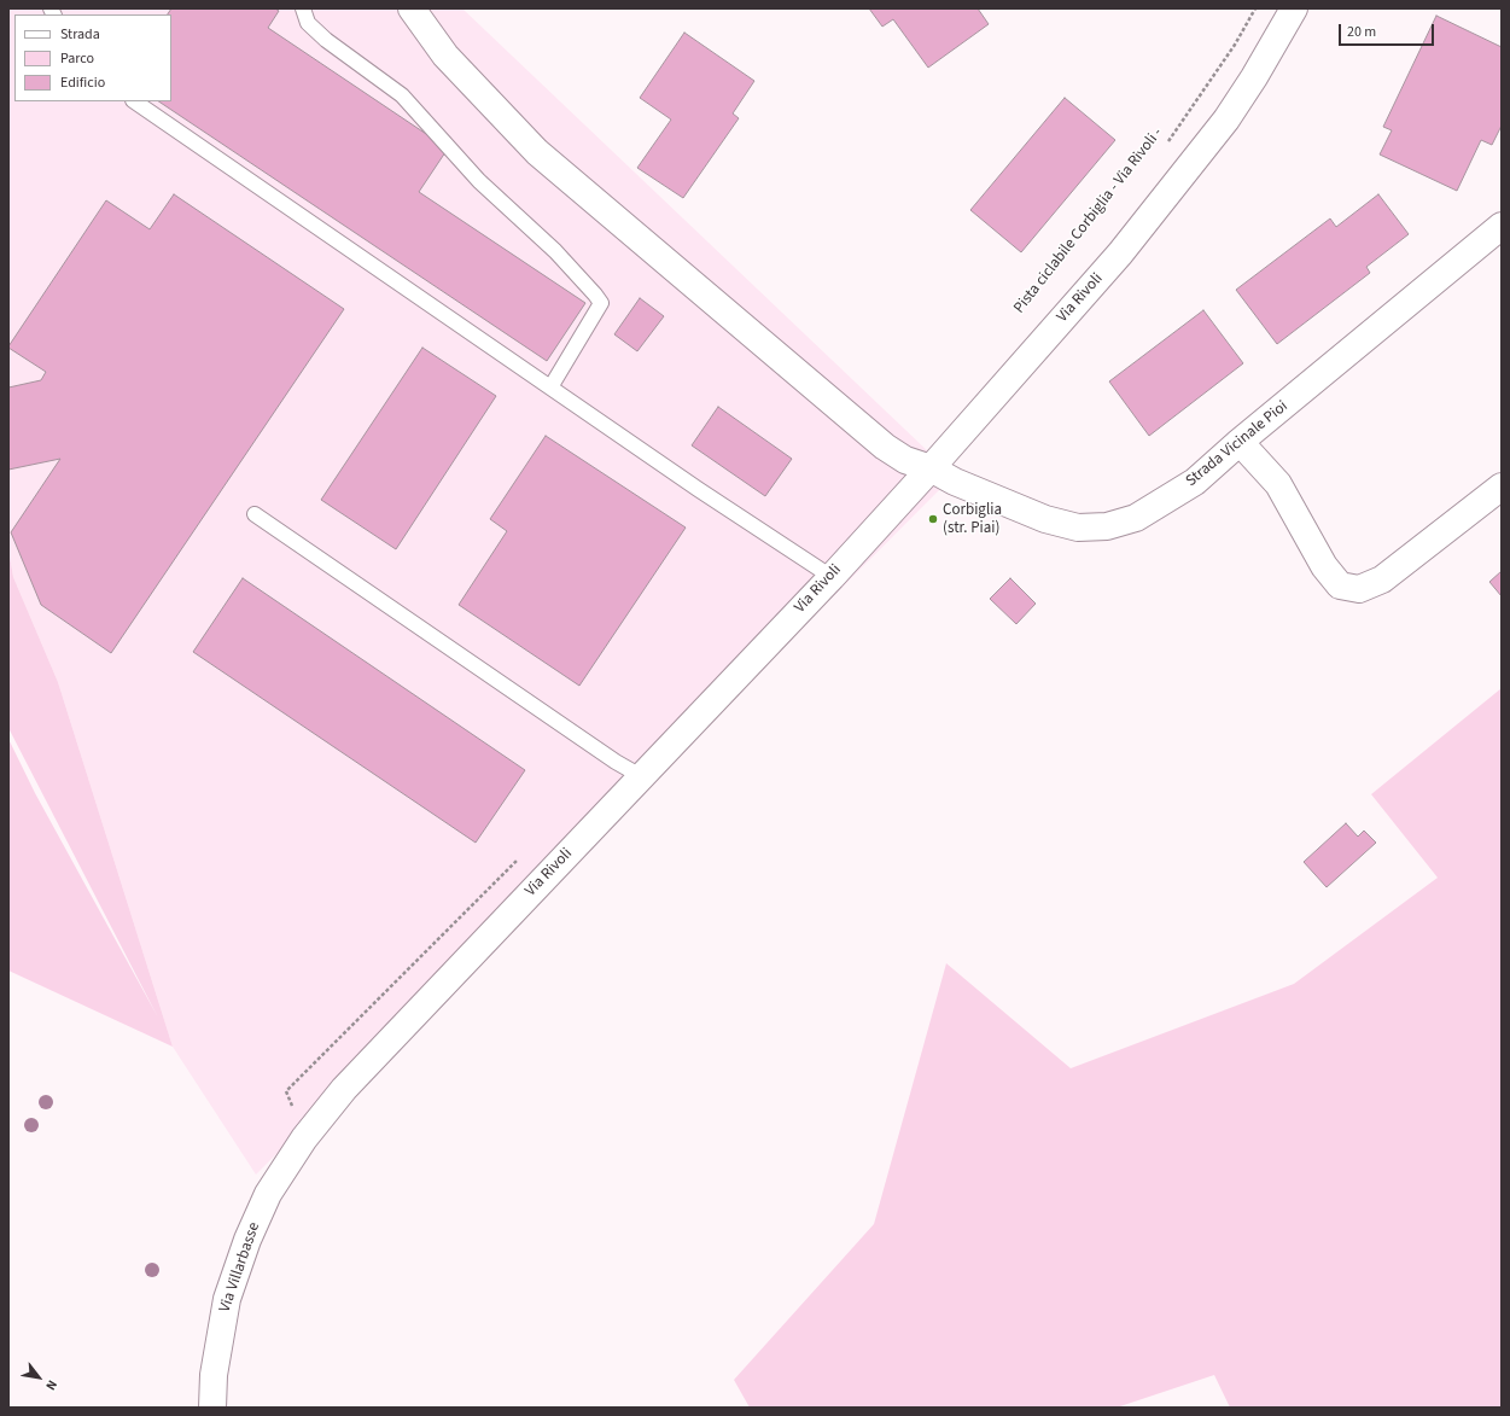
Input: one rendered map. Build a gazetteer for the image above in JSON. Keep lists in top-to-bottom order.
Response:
{
  "streets": {
    "street": ["Via Rivoli", "Strada Vicinale Pioi", "Via Villarbasse"],
    "path": ["Pista ciclabile Corbiglia - Via Rivoli -"]
  },
  "crossings": [
    ["Via Rivoli", "Strada Vicinale Pioi"],
    ["Via Rivoli", "Via Villarbasse"]
  ],
  "places": ["Corbiglia (str. Piai)"],
  "legend": ["Strada", "Parco", "Edificio"],
  "scale_bar": "20 m",
  "north": "bottom right"
}
